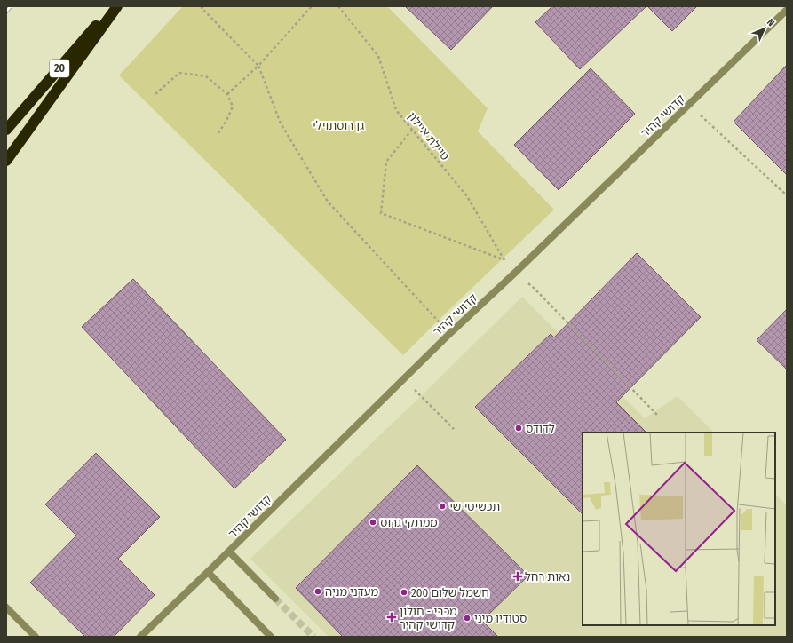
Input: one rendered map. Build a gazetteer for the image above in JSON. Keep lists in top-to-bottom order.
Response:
{
  "streets": {
    "highway": ["20"],
    "street": ["קדושי קהיר"],
    "path": ["טיילת איילון"]
  },
  "crossings": [
    ["קדושי קהיר", "טיילת איילון"]
  ],
  "parks": ["גן רוסתוילי"],
  "places": {
    "other": [
      "לדודס",
      "תכשיטי שי",
      "ממתקי גרוס",
      "מעדני מניה",
      "חשמל שלום 200",
      "סטודיו מיני"
    ],
    "health": ["נאות רחל", "מכבי - חולון קדושי קהיר"]
  },
  "north": "top right"
}
